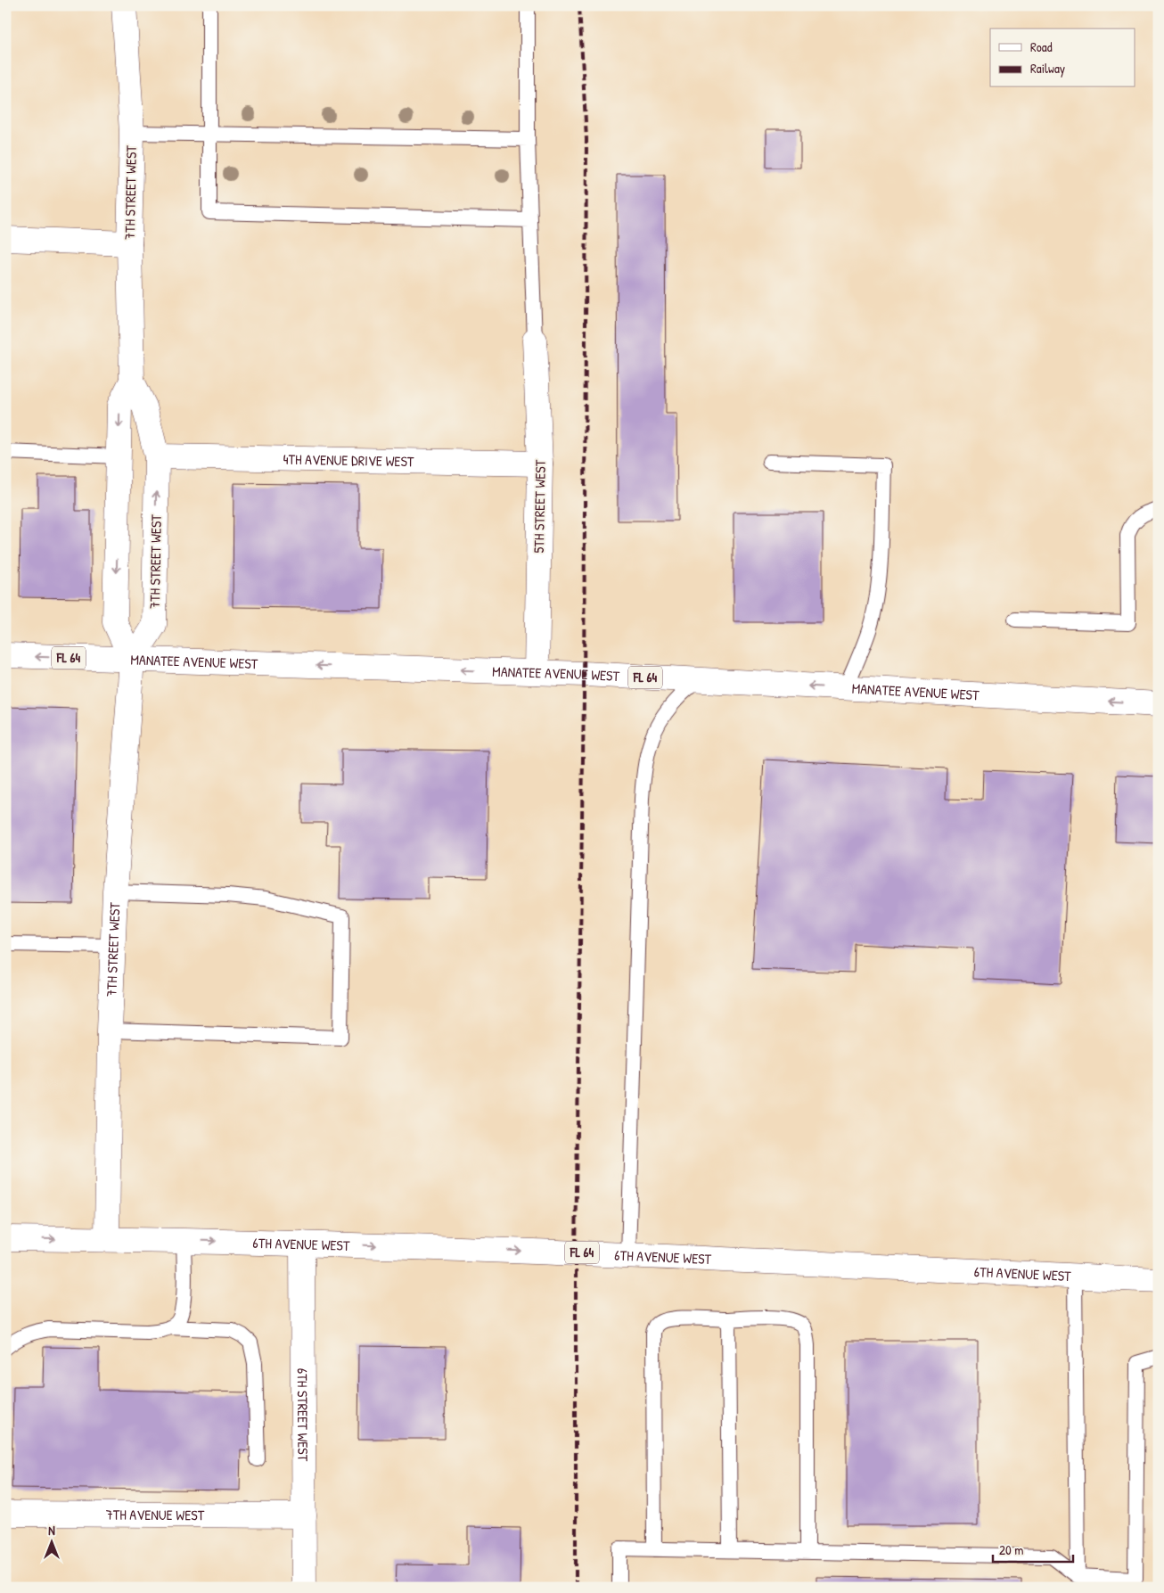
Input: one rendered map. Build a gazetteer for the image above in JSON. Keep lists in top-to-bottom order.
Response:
{
  "streets": {
    "street": [
      "7TH STREET WEST",
      "4TH AVENUE DRIVE WEST",
      "5TH STREET WEST",
      "FL 64",
      "MANATEE AVENUE WEST",
      "6TH AVENUE WEST",
      "6TH STREET WEST",
      "7TH AVENUE WEST"
    ]
  },
  "crossings": [
    ["7TH STREET WEST", "4TH AVENUE DRIVE WEST"],
    ["7TH STREET WEST", "MANATEE AVENUE WEST"],
    ["7TH STREET WEST", "6TH AVENUE WEST"],
    ["4TH AVENUE DRIVE WEST", "5TH STREET WEST"],
    ["5TH STREET WEST", "MANATEE AVENUE WEST"],
    ["6TH AVENUE WEST", "6TH STREET WEST"],
    ["6TH STREET WEST", "7TH AVENUE WEST"]
  ],
  "one_way": ["MANATEE AVENUE WEST", "6TH AVENUE WEST"],
  "legend": ["Road", "Railway"],
  "scale_bar": "20 m",
  "north": "top"
}
